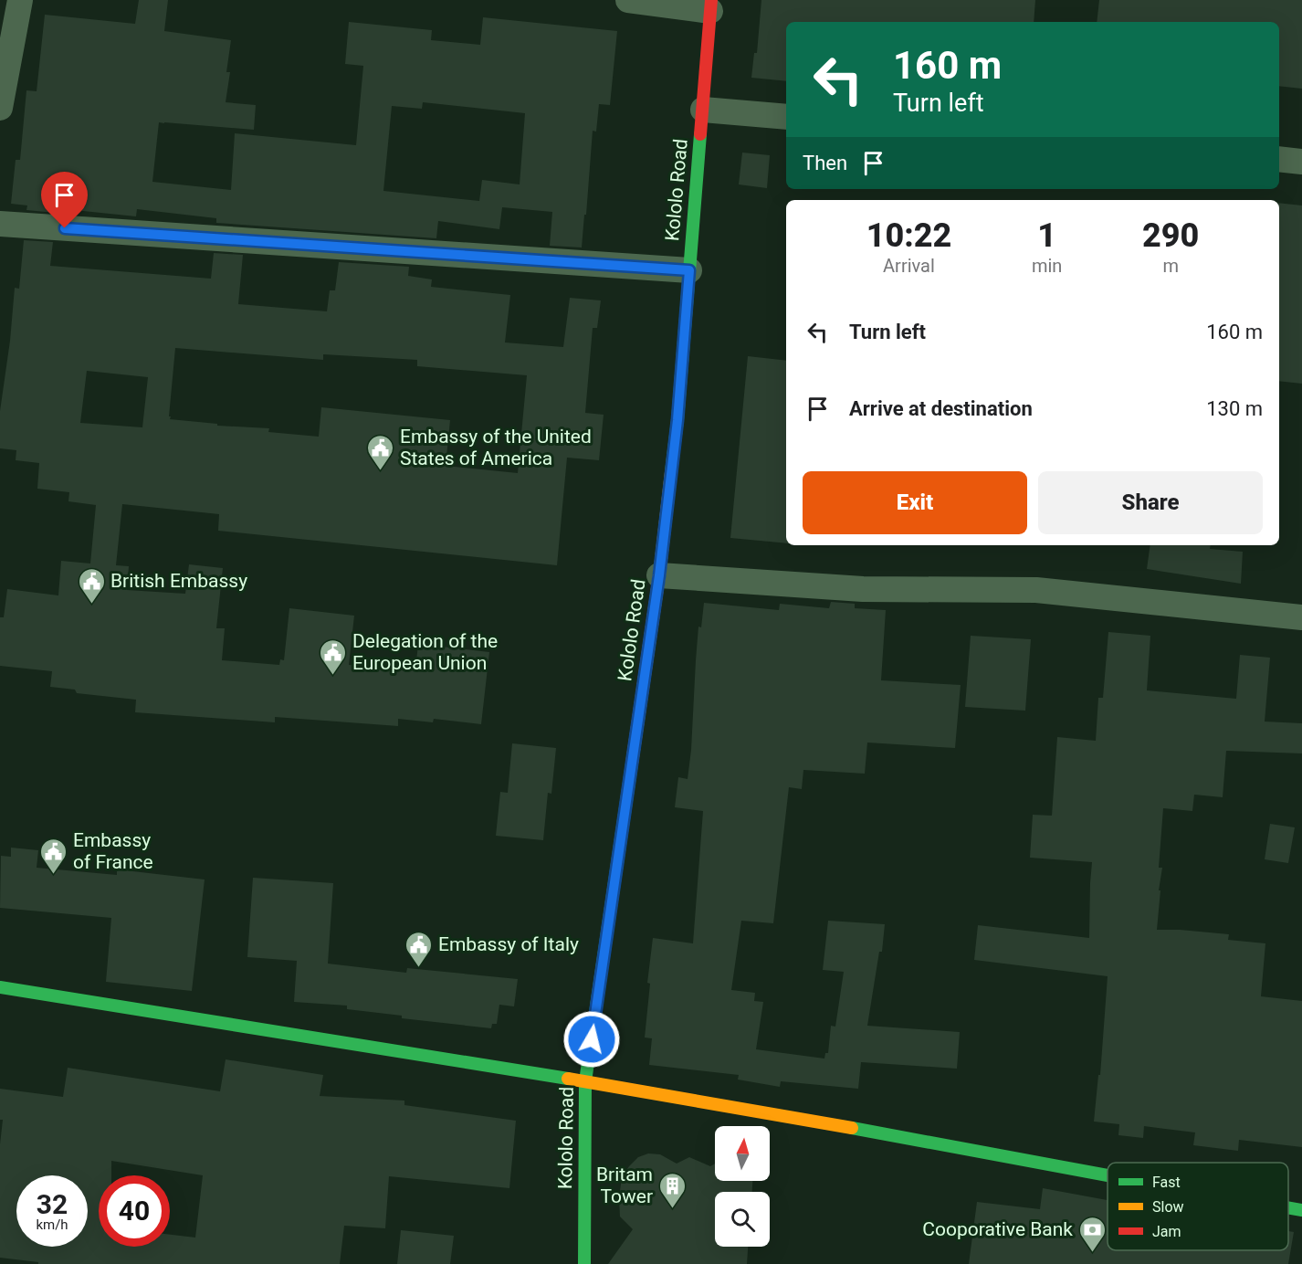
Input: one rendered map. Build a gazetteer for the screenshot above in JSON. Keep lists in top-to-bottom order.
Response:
{
  "streets": {
    "street": ["Kololo Road"]
  },
  "places": {
    "public building": [
      "Embassy of the United States of America",
      "British Embassy",
      "Delegation of the European Union",
      "Embassy of France",
      "Embassy of Italy"
    ],
    "building": ["Britam Tower"],
    "bank": ["Cooporative Bank"]
  },
  "legend": ["Fast", "Slow", "Jam"],
  "north": "top",
  "page": {
    "turn": ["160 m", "Turn left"],
    "then": "Then",
    "eta": [
      "10:22",
      "Arrival",
      "1",
      "min",
      "290",
      "m"
    ],
    "list": [
      {
        "name": "Turn left",
        "value": "160 m"
      },
      {
        "name": "Arrive at destination",
        "value": "130 m"
      }
    ],
    "buttons": ["Exit", "Share"],
    "speed": "32 km/h",
    "limit": "40"
  }
}
